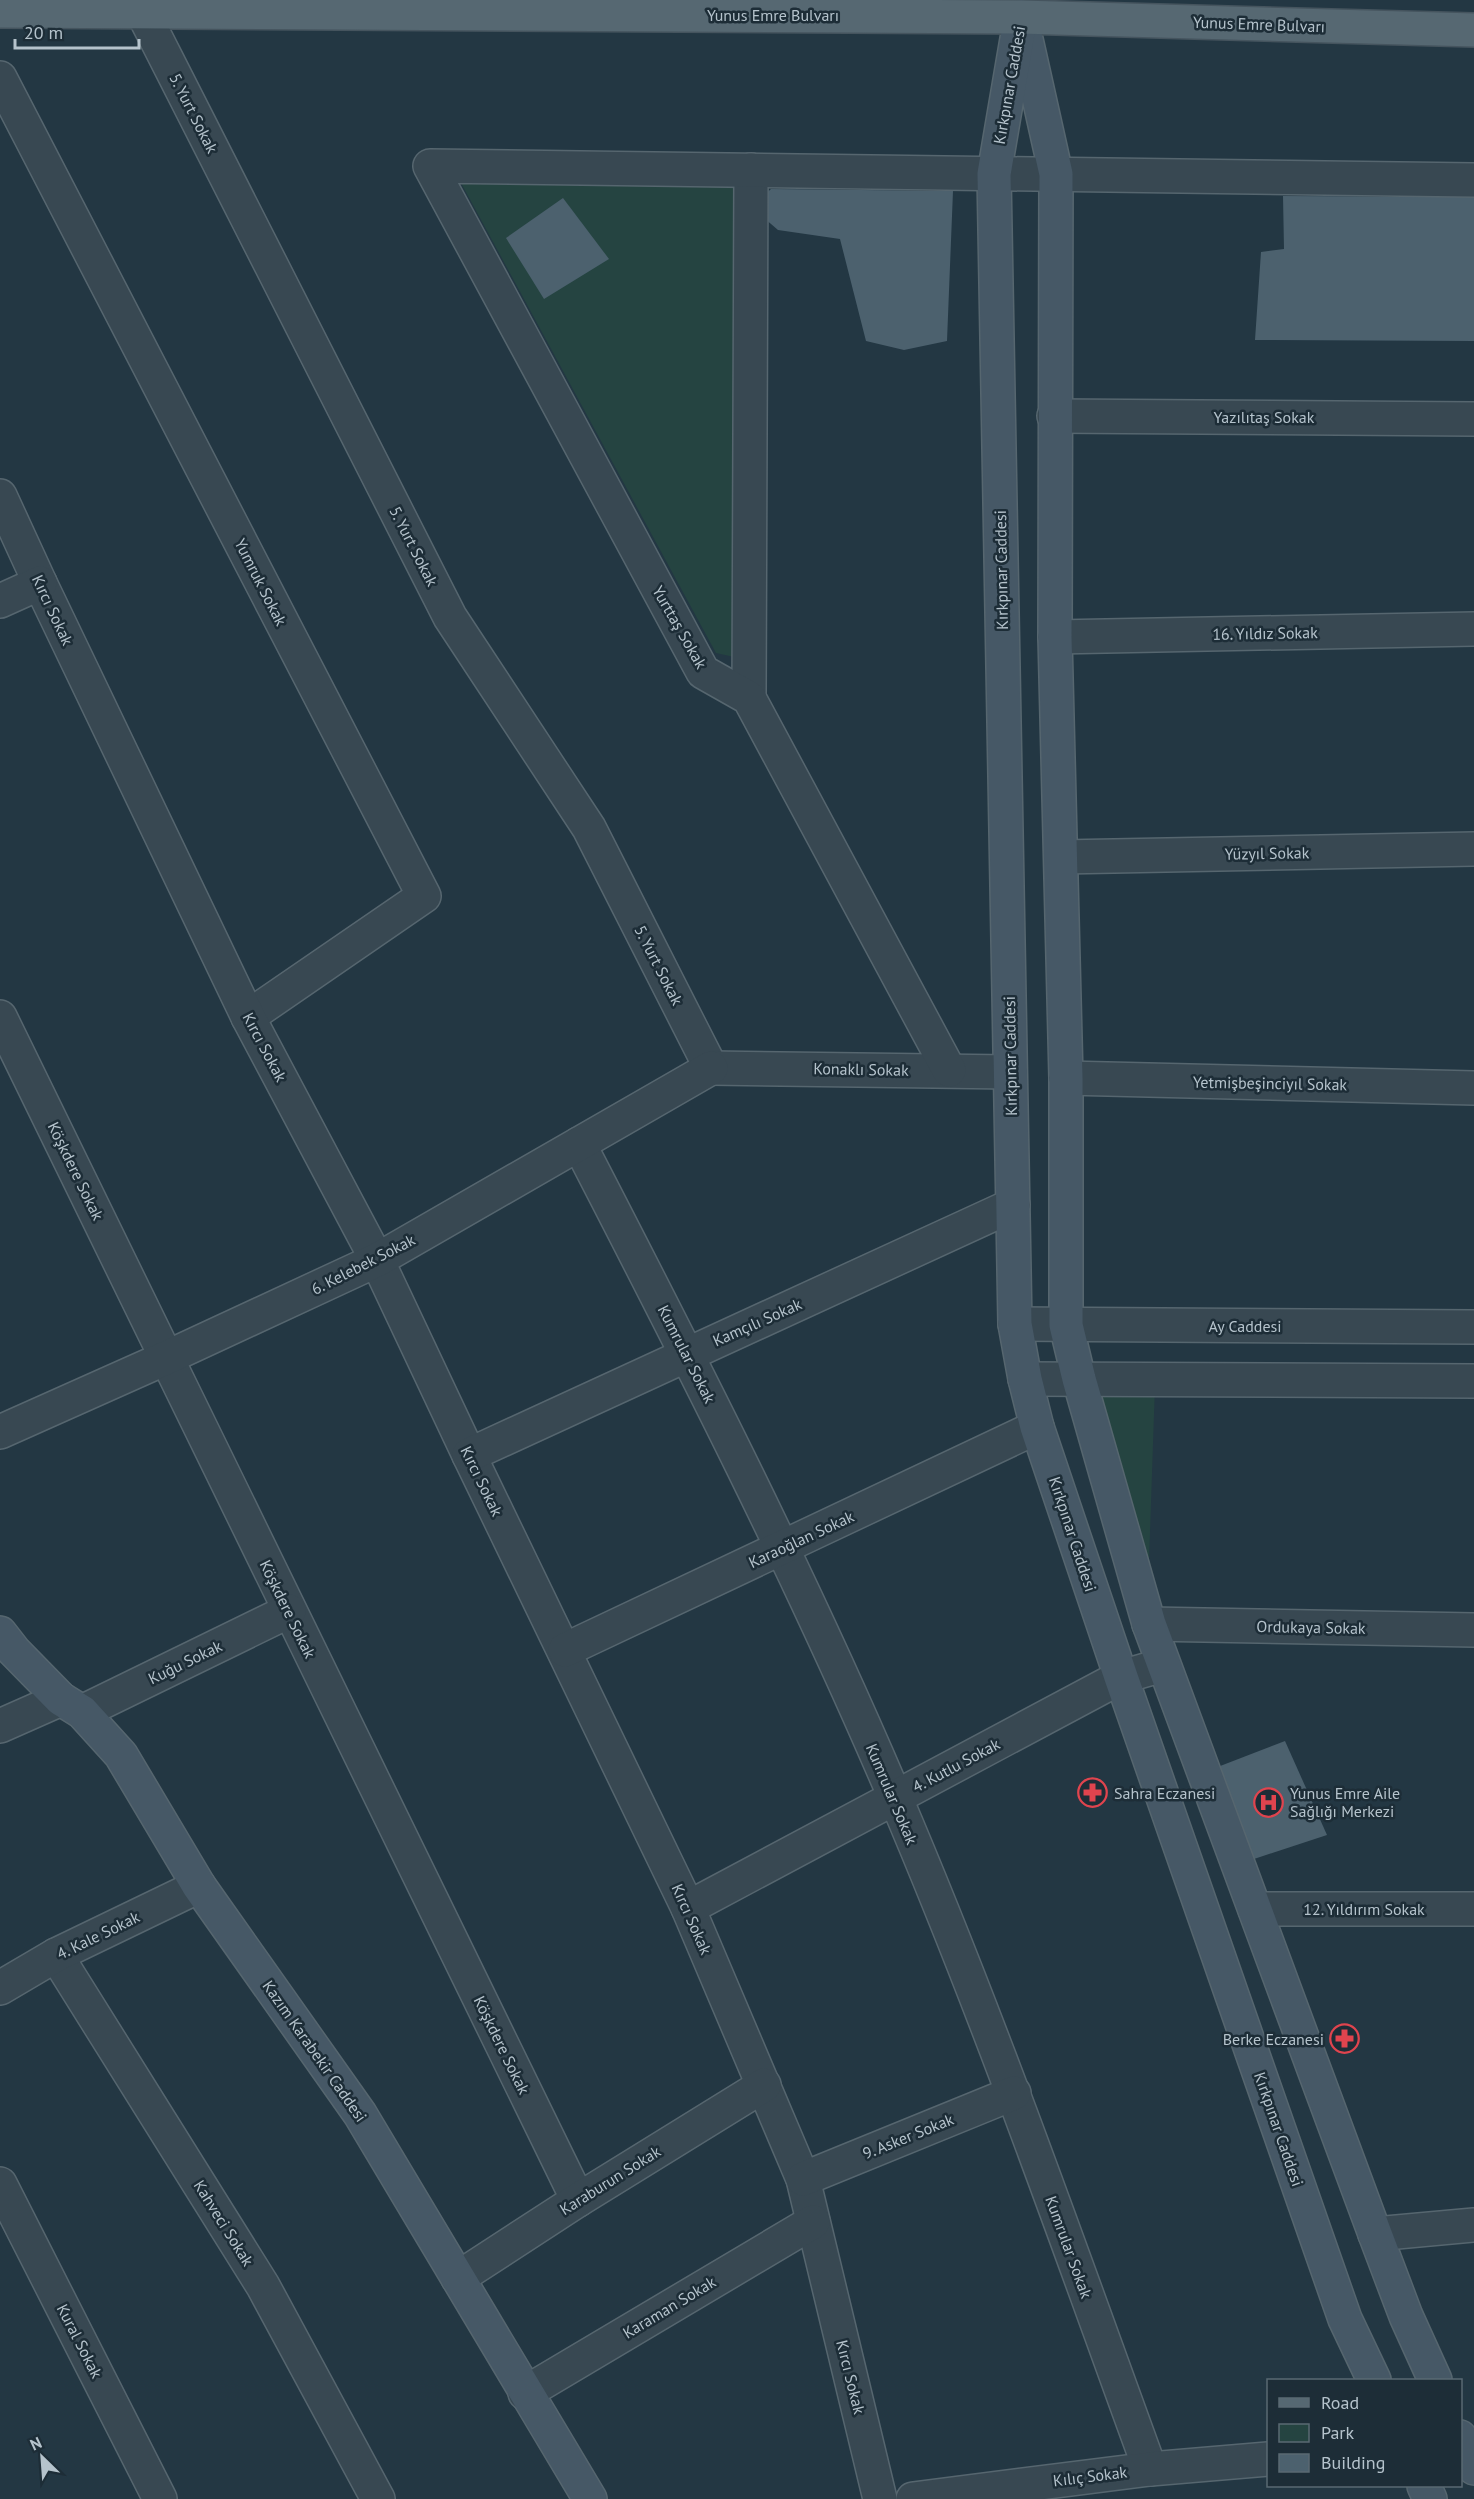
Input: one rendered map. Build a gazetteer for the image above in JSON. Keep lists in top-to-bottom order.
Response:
{
  "streets": {
    "main road": ["Yunus Emre Bulvarı", "Kırkpınar Caddesi", "Kazım Karabekir Caddesi"],
    "street": [
      "5. Yurt Sokak",
      "Yazılıtaş Sokak",
      "Yumruk Sokak",
      "Kırcı Sokak",
      "Yurttaş Sokak",
      "16. Yıldız Sokak",
      "Yüzyıl Sokak",
      "Konaklı Sokak",
      "Yetmişbeşinciyıl Sokak",
      "Köşkdere Sokak",
      "6. Kelebek Sokak",
      "Kamçılı Sokak",
      "Ay Caddesi",
      "Kumrular Sokak",
      "Karaoğlan Sokak",
      "Ordukaya Sokak",
      "Kuğu Sokak",
      "4. Kutlu Sokak",
      "12. Yıldırım Sokak",
      "4. Kale Sokak",
      "9. Asker Sokak",
      "Karaburun Sokak",
      "Kahveci Sokak",
      "Karaman Sokak",
      "Kural Sokak",
      "Kılıç Sokak"
    ]
  },
  "crossings": [
    ["Yunus Emre Bulvarı", "Kırkpınar Caddesi"],
    ["Yunus Emre Bulvarı", "5. Yurt Sokak"],
    ["Kırkpınar Caddesi", "Yazılıtaş Sokak"],
    ["Kırkpınar Caddesi", "16. Yıldız Sokak"],
    ["Kırkpınar Caddesi", "Yüzyıl Sokak"],
    ["Kırkpınar Caddesi", "Konaklı Sokak"],
    ["Kırkpınar Caddesi", "Yetmişbeşinciyıl Sokak"],
    ["Kırkpınar Caddesi", "Kamçılı Sokak"],
    ["Kırkpınar Caddesi", "Ay Caddesi"],
    ["Kırkpınar Caddesi", "Karaoğlan Sokak"],
    ["Kırkpınar Caddesi", "Ordukaya Sokak"],
    ["Kırkpınar Caddesi", "4. Kutlu Sokak"],
    ["Kırkpınar Caddesi", "12. Yıldırım Sokak"],
    ["5. Yurt Sokak", "Konaklı Sokak"],
    ["5. Yurt Sokak", "6. Kelebek Sokak"],
    ["Yumruk Sokak", "Kırcı Sokak"],
    ["Kırcı Sokak", "6. Kelebek Sokak"],
    ["Kırcı Sokak", "Kamçılı Sokak"],
    ["Kırcı Sokak", "Karaoğlan Sokak"],
    ["Kırcı Sokak", "4. Kutlu Sokak"],
    ["Kırcı Sokak", "9. Asker Sokak"],
    ["Kırcı Sokak", "Karaburun Sokak"],
    ["Kırcı Sokak", "Karaman Sokak"],
    ["Konaklı Sokak", "6. Kelebek Sokak"],
    ["Köşkdere Sokak", "6. Kelebek Sokak"],
    ["Köşkdere Sokak", "Kuğu Sokak"],
    ["Köşkdere Sokak", "Karaburun Sokak"],
    ["6. Kelebek Sokak", "Kumrular Sokak"],
    ["Kamçılı Sokak", "Kumrular Sokak"],
    ["Kumrular Sokak", "Karaoğlan Sokak"],
    ["Kumrular Sokak", "4. Kutlu Sokak"],
    ["Kumrular Sokak", "9. Asker Sokak"],
    ["Kumrular Sokak", "Kılıç Sokak"],
    ["Kuğu Sokak", "Kazım Karabekir Caddesi"],
    ["4. Kale Sokak", "Kazım Karabekir Caddesi"],
    ["4. Kale Sokak", "Kahveci Sokak"],
    ["Kazım Karabekir Caddesi", "Karaburun Sokak"],
    ["Kazım Karabekir Caddesi", "Karaman Sokak"]
  ],
  "places": {
    "pharmacy": ["Sahra Eczanesi", "Berke Eczanesi"],
    "hospital": ["Yunus Emre Aile Sağlığı Merkezi"]
  },
  "legend": ["Road", "Park", "Building"],
  "scale_bar": "20 m",
  "north": "top left"
}
